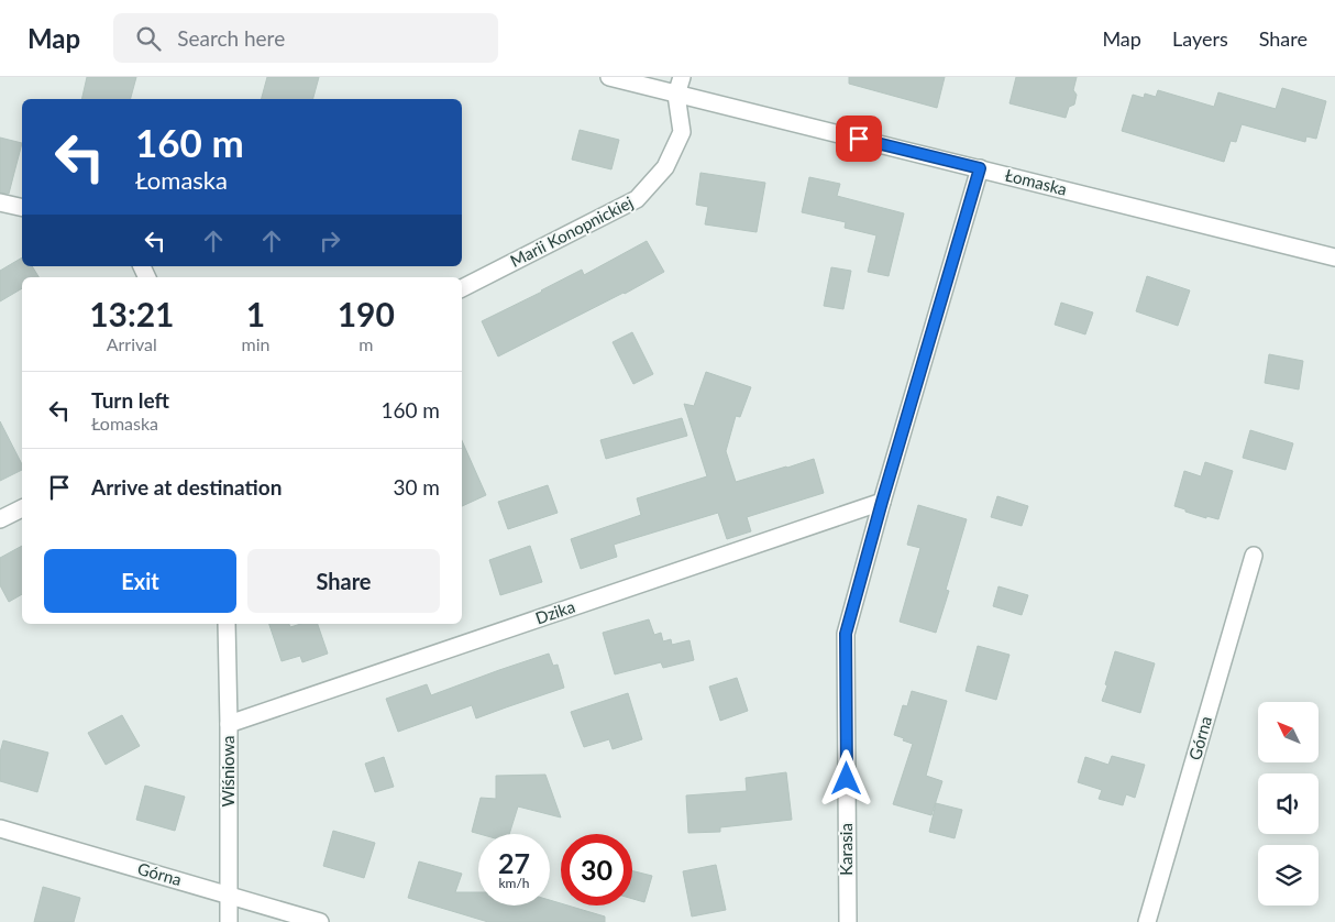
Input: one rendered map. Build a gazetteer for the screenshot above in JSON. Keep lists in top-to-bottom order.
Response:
{
  "streets": {
    "street": [
      "Łomaska",
      "Marii Konopnickiej",
      "Dzika",
      "Górna",
      "Wiśniowa",
      "Karasia"
    ]
  },
  "crossings": [
    ["Łomaska", "Marii Konopnickiej"],
    ["Łomaska", "Karasia"],
    ["Dzika", "Wiśniowa"],
    ["Dzika", "Karasia"],
    ["Górna", "Wiśniowa"]
  ],
  "north": "top left",
  "page": {
    "header": "Map",
    "search": "Search here",
    "nav": ["Map", "Layers", "Share"],
    "turn": ["160 m", "Łomaska"],
    "eta": [
      "13:21",
      "Arrival",
      "1",
      "min",
      "190",
      "m"
    ],
    "list": [
      {
        "name": "Turn left",
        "note": "Łomaska",
        "value": "160 m"
      },
      {
        "name": "Arrive at destination",
        "value": "30 m"
      }
    ],
    "buttons": ["Exit", "Share"],
    "speed": "27 km/h",
    "limit": "30"
  }
}
